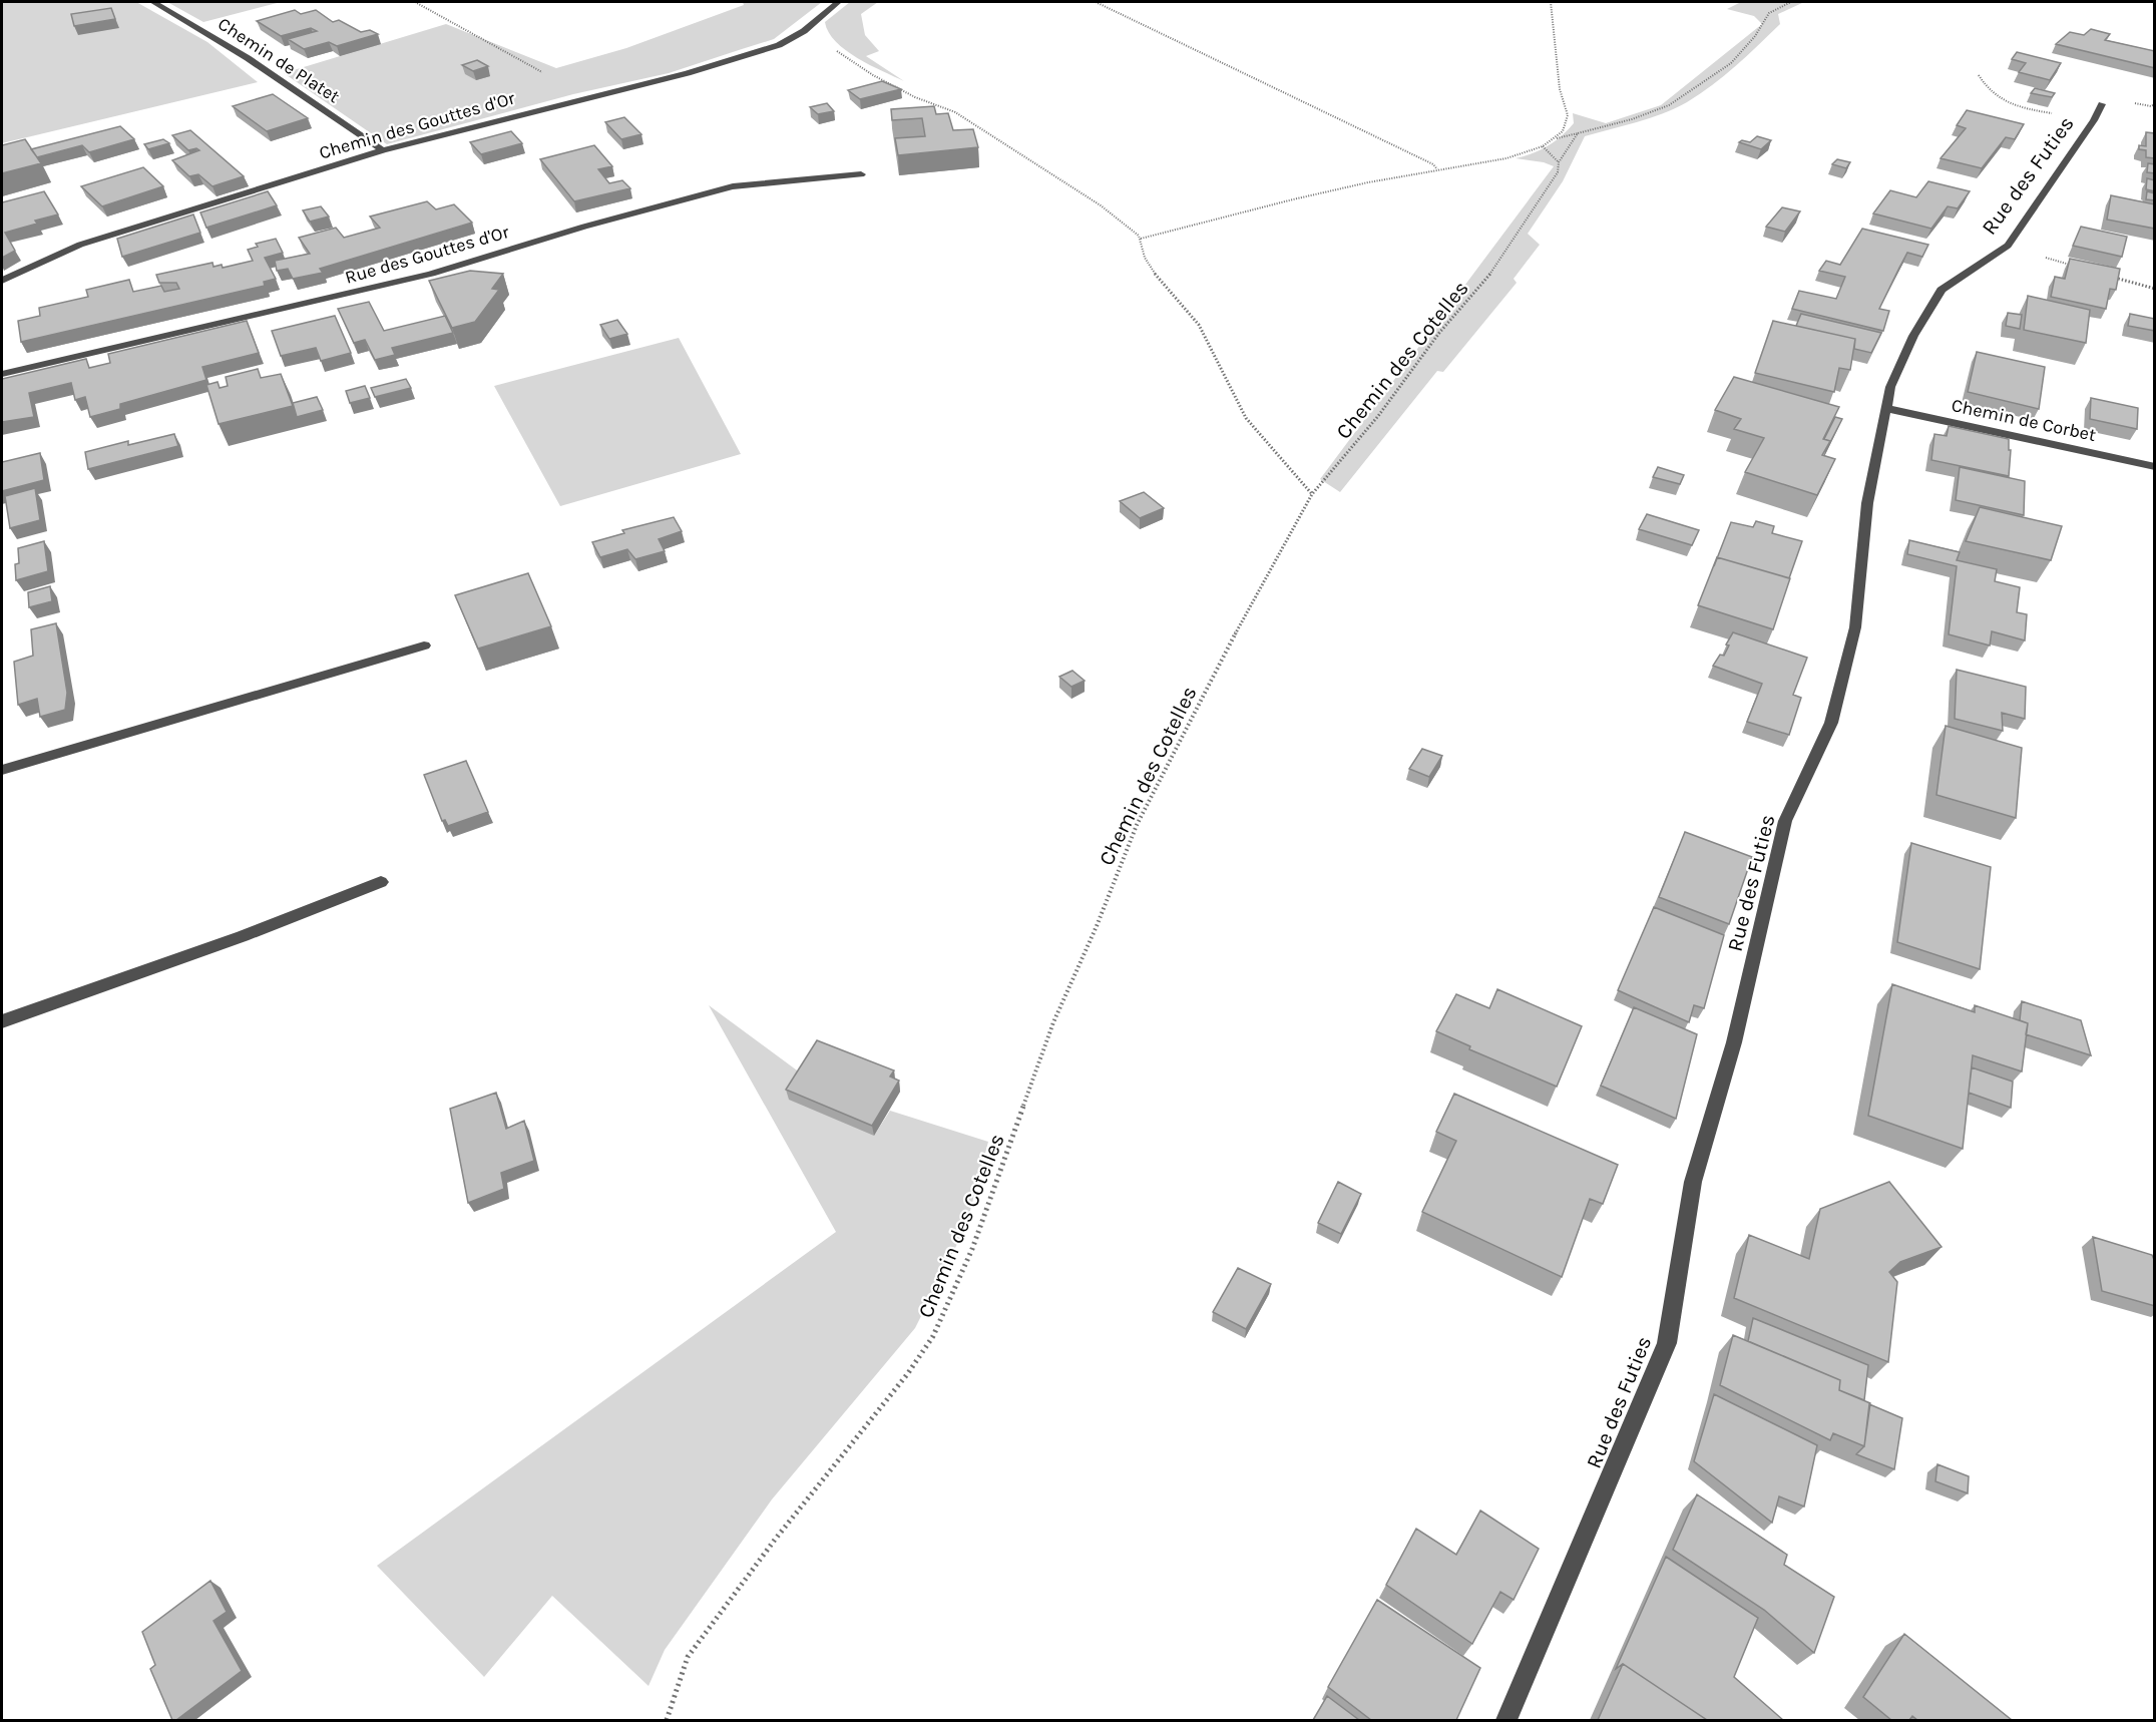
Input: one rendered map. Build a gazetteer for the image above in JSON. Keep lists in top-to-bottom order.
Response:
{
  "streets": {
    "street": [
      "Chemin de Platet",
      "Chemin des Gouttes d'Or",
      "Rue des Futies",
      "Rue des Gouttes d'Or",
      "Chemin de Corbet"
    ],
    "path": ["Chemin des Cotelles"]
  },
  "crossings": [
    ["Chemin de Platet", "Chemin des Gouttes d'Or"],
    ["Rue des Futies", "Chemin de Corbet"]
  ]
}
